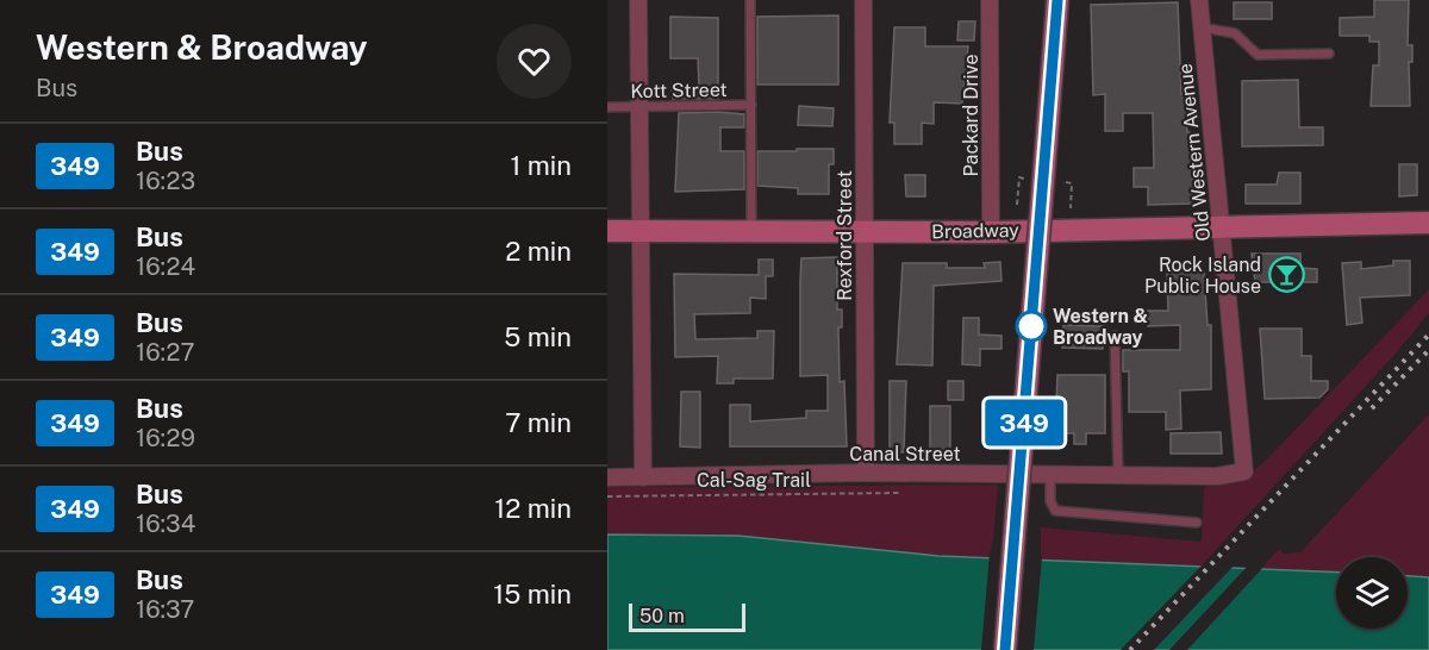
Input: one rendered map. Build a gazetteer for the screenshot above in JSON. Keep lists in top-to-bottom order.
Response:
{
  "streets": {
    "street": [
      "Packard Drive",
      "Old Western Avenue",
      "Broadway",
      "Rexford Street",
      "Canal Street"
    ],
    "lane": ["Kott Street"],
    "path": ["Cal-Sag Trail"]
  },
  "crossings": [
    ["Kott Street", "Broadway"],
    ["Packard Drive", "Broadway"],
    ["Old Western Avenue", "Broadway"],
    ["Old Western Avenue", "Canal Street"],
    ["Broadway", "Rexford Street"],
    ["Rexford Street", "Canal Street"]
  ],
  "places": {
    "bar": ["Rock Island Public House"],
    "other": ["Western & Broadway"]
  },
  "lines": ["bus line 349"],
  "scale_bar": "50 m",
  "page": {
    "heading": ["Western & Broadway", "Bus"],
    "on_map": "349",
    "list": [
      {
        "mark": "349",
        "name": "Bus",
        "note": "16:23",
        "value": "1 min"
      },
      {
        "mark": "349",
        "name": "Bus",
        "note": "16:24",
        "value": "2 min"
      },
      {
        "mark": "349",
        "name": "Bus",
        "note": "16:27",
        "value": "5 min"
      },
      {
        "mark": "349",
        "name": "Bus",
        "note": "16:29",
        "value": "7 min"
      },
      {
        "mark": "349",
        "name": "Bus",
        "note": "16:34",
        "value": "12 min"
      },
      {
        "mark": "349",
        "name": "Bus",
        "note": "16:37",
        "value": "15 min"
      }
    ],
    "scale": "50 m"
  }
}
